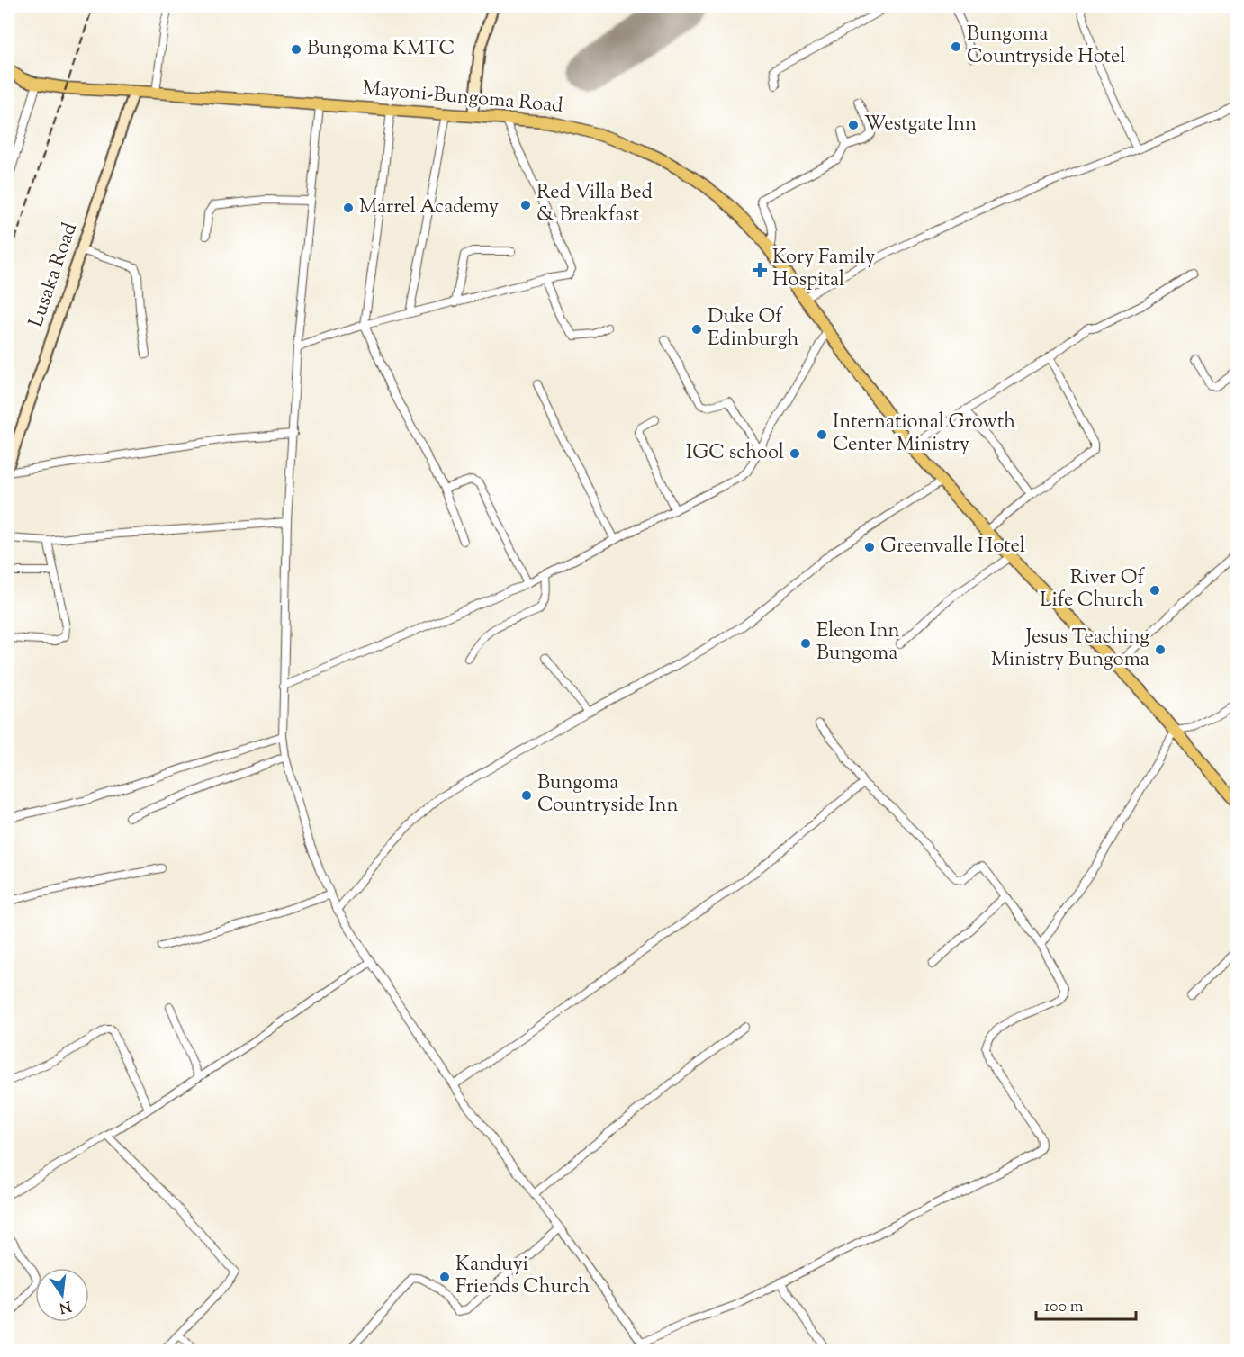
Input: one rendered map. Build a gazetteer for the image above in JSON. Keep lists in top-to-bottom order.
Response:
{
  "streets": {
    "main road": ["Mayoni-Bungoma Road"],
    "street": ["Lusaka Road"]
  },
  "crossings": [
    ["Mayoni-Bungoma Road", "Lusaka Road"]
  ],
  "places": {
    "other": [
      "Bungoma Countryside Hotel",
      "Bungoma KMTC",
      "Westgate Inn",
      "Red Villa Bed & Breakfast",
      "Marrel Academy",
      "Duke Of Edinburgh",
      "International Growth Center Ministry",
      "IGC school",
      "Greenvalle Hotel",
      "River Of Life Church",
      "Eleon Inn Bungoma",
      "Jesus Teaching Ministry Bungoma",
      "Bungoma Countryside Inn",
      "Kanduyi Friends Church"
    ],
    "health": ["Kory Family Hospital"]
  },
  "scale_bar": "100 m",
  "north": "bottom"
}
